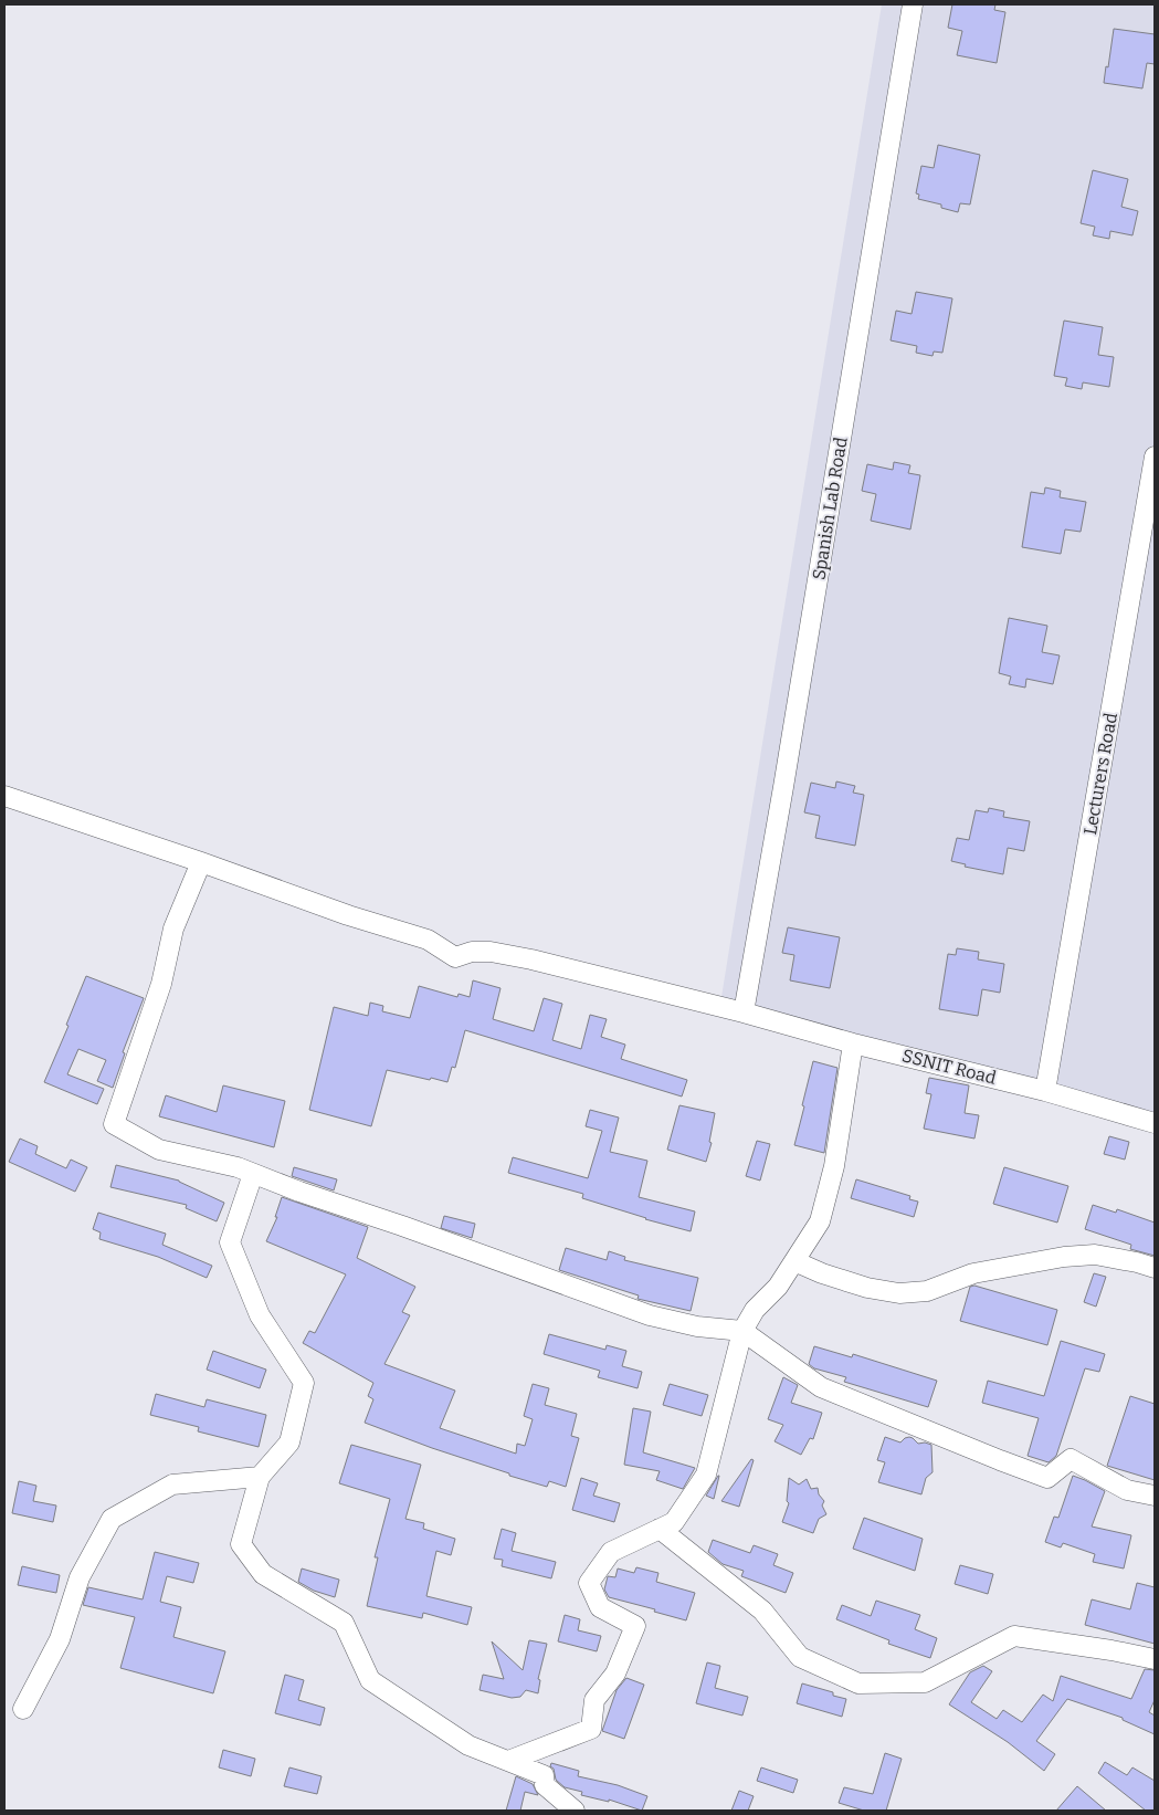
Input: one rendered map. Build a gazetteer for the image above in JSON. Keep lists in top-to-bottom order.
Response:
{
  "streets": {
    "street": ["Spanish Lab Road", "Lecturers Road", "SSNIT Road"]
  },
  "crossings": [
    ["Spanish Lab Road", "SSNIT Road"],
    ["Lecturers Road", "SSNIT Road"]
  ]
}
